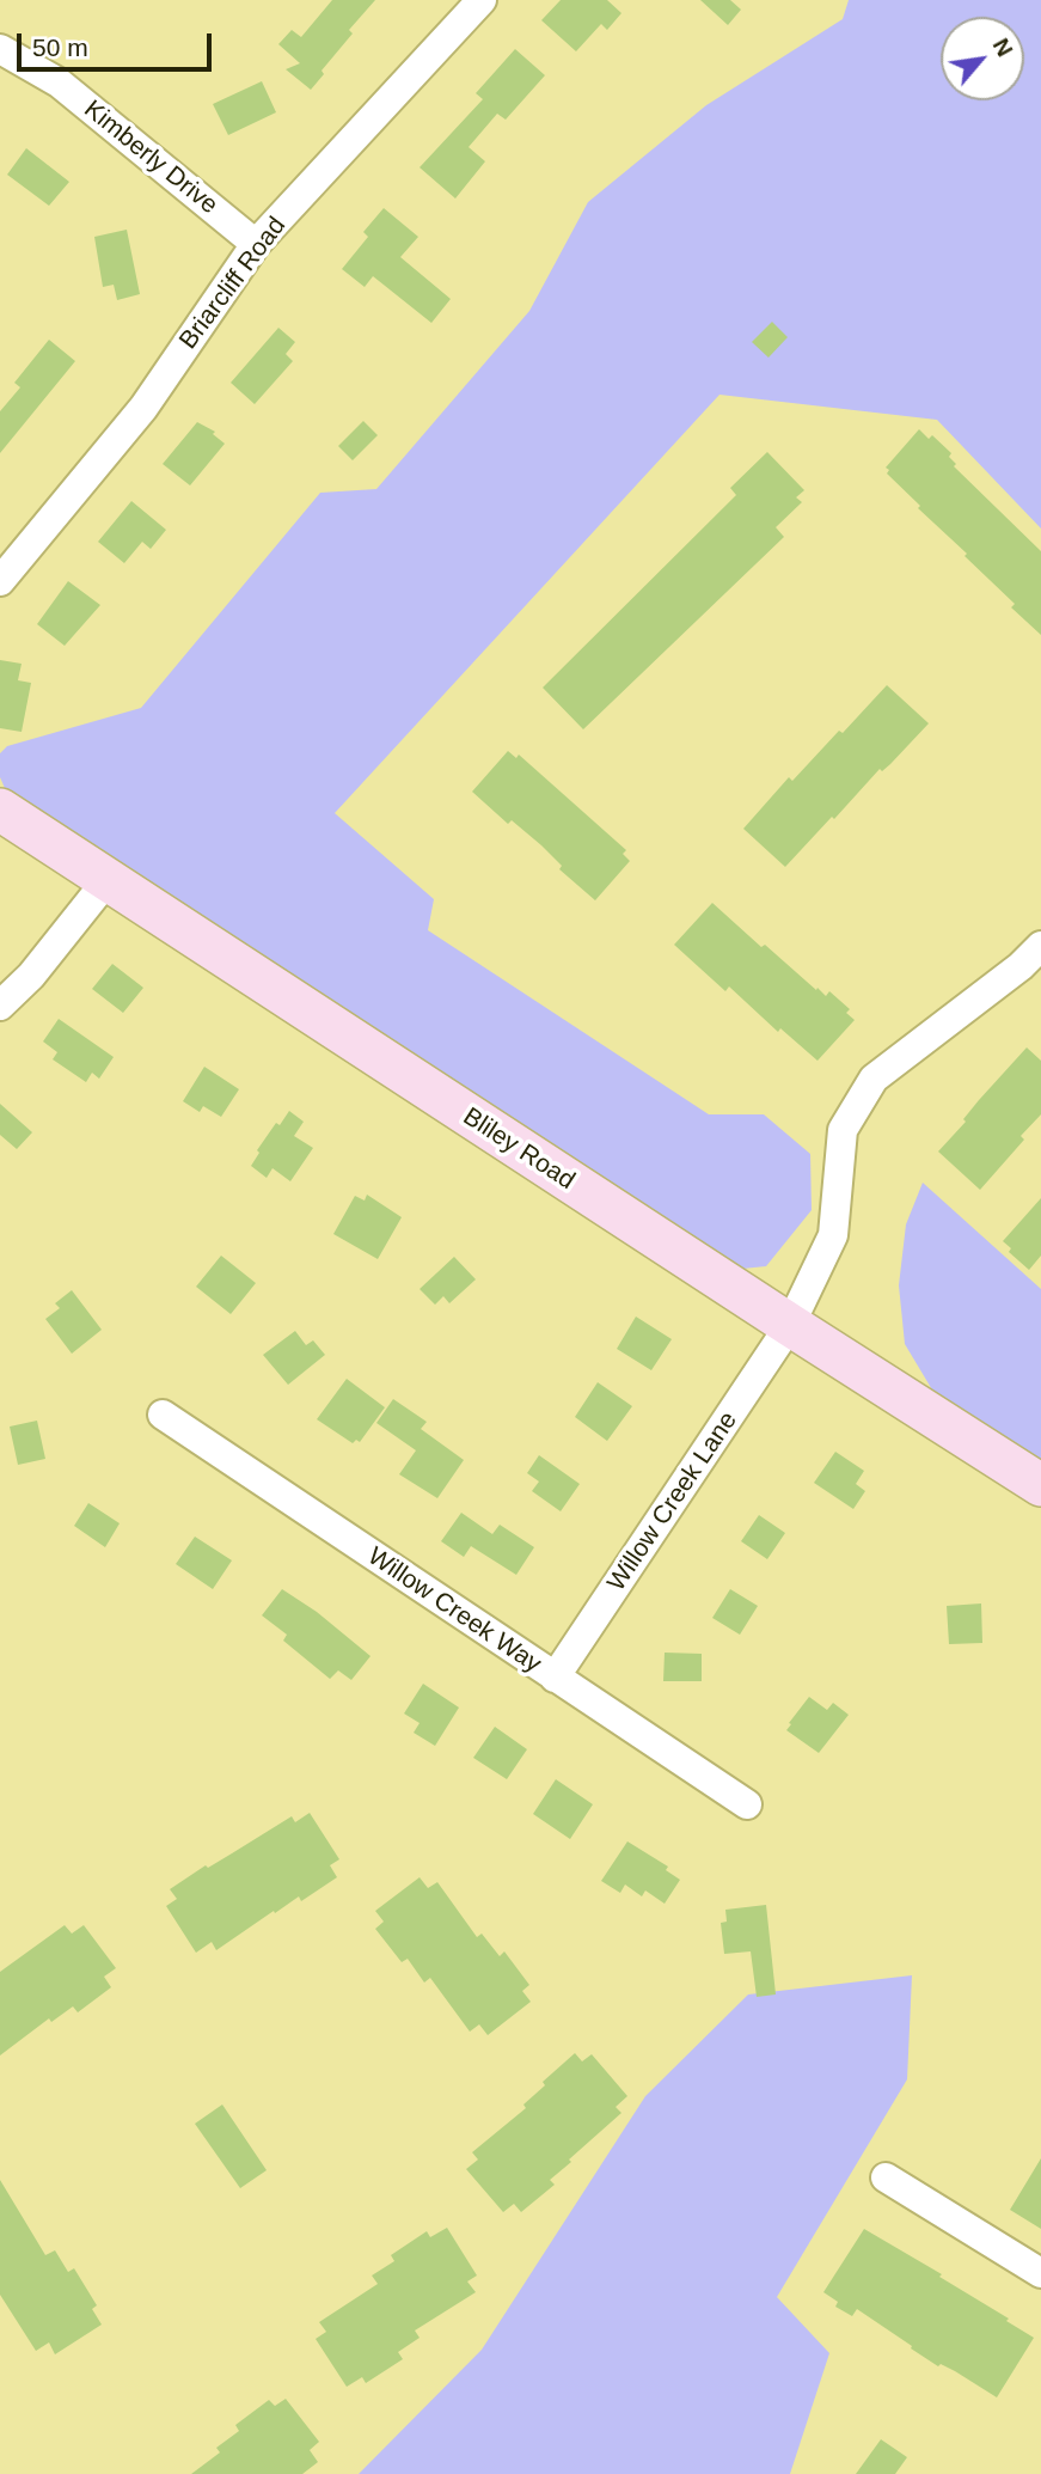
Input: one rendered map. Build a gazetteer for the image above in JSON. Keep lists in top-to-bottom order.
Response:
{
  "streets": {
    "street": [
      "Kimberly Drive",
      "Briarcliff Road",
      "Bliley Road",
      "Willow Creek Lane",
      "Willow Creek Way"
    ]
  },
  "crossings": [
    ["Kimberly Drive", "Briarcliff Road"],
    ["Bliley Road", "Willow Creek Lane"],
    ["Willow Creek Lane", "Willow Creek Way"]
  ],
  "scale_bar": "50 m",
  "north": "top right"
}
